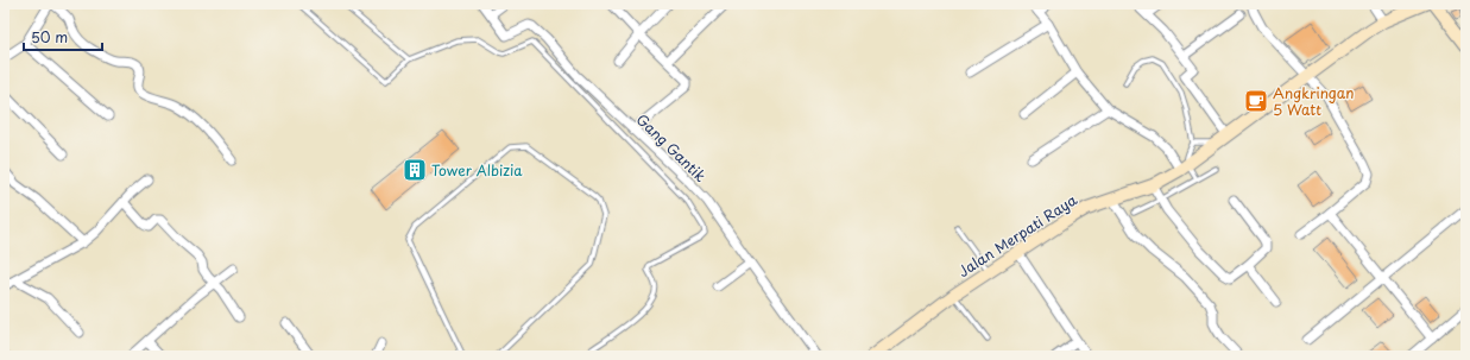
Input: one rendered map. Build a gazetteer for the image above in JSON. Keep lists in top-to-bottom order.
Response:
{
  "streets": {
    "main road": ["Jalan Merpati Raya"],
    "street": ["Gang Gantik"]
  },
  "places": {
    "cafe": ["Angkringan 5 Watt"],
    "building": ["Tower Albizia"]
  },
  "scale_bar": "50 m"
}
